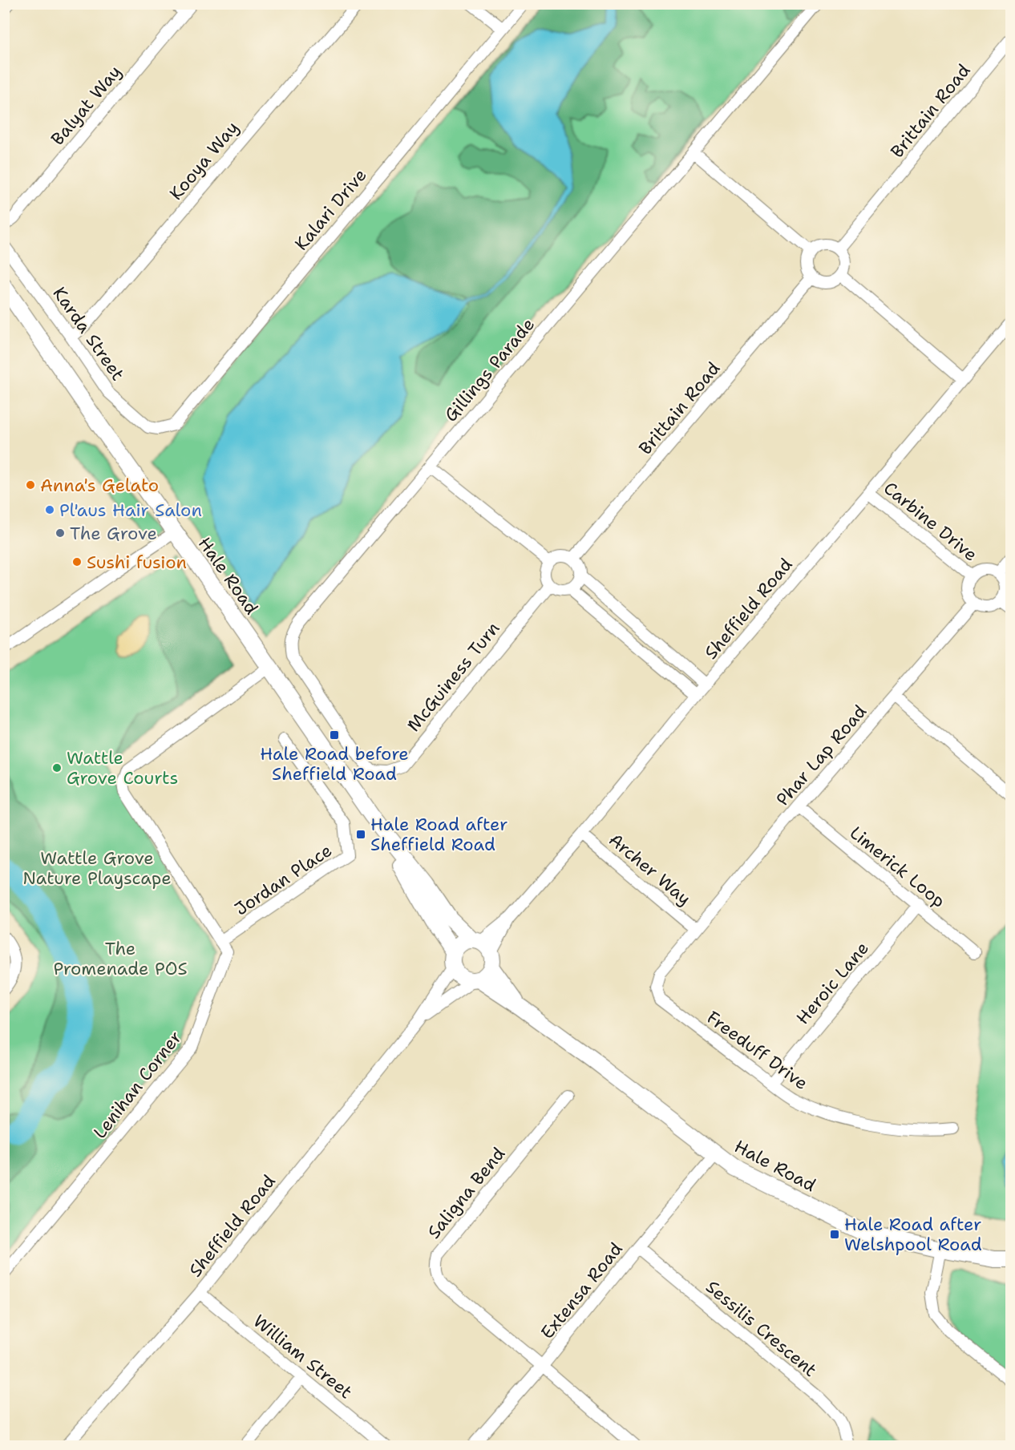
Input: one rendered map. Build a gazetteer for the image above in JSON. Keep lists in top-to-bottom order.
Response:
{
  "streets": {
    "main road": ["Hale Road"],
    "street": [
      "Balyat Way",
      "Brittain Road",
      "Kooya Way",
      "Kalari Drive",
      "Karda Street",
      "Gillings Parade",
      "Carbine Drive",
      "Sheffield Road",
      "McGuiness Turn",
      "Phar Lap Road",
      "Limerick Loop",
      "Archer Way",
      "Jordan Place",
      "Heroic Lane",
      "Freeduff Drive",
      "Lenihan Corner",
      "Saligna Bend",
      "Extensa Road",
      "Sessilis Crescent",
      "William Street"
    ]
  },
  "crossings": [
    ["Brittain Road", "McGuiness Turn"],
    ["Kooya Way", "Karda Street"],
    ["Kalari Drive", "Karda Street"],
    ["Gillings Parade", "McGuiness Turn"],
    ["Carbine Drive", "Sheffield Road"],
    ["Carbine Drive", "Phar Lap Road"],
    ["Hale Road", "Sheffield Road"],
    ["Hale Road", "Lenihan Corner"],
    ["Hale Road", "Extensa Road"],
    ["Sheffield Road", "Archer Way"],
    ["Sheffield Road", "William Street"],
    ["Phar Lap Road", "Limerick Loop"],
    ["Phar Lap Road", "Archer Way"],
    ["Phar Lap Road", "Freeduff Drive"],
    ["Limerick Loop", "Heroic Lane"],
    ["Archer Way", "Freeduff Drive"],
    ["Jordan Place", "Lenihan Corner"],
    ["Heroic Lane", "Freeduff Drive"],
    ["Saligna Bend", "Extensa Road"],
    ["Extensa Road", "Sessilis Crescent"]
  ],
  "parks": ["Wattle Grove Nature Playscape", "The Promenade POS"],
  "places": {
    "other": [
      "Anna's Gelato",
      "Pl'aus Hair Salon",
      "The Grove",
      "Sushi fusion",
      "Wattle Grove Courts"
    ],
    "transit": ["Hale Road before Sheffield Road", "Hale Road after Sheffield Road", "Hale Road after Welshpool Road"]
  }
}
